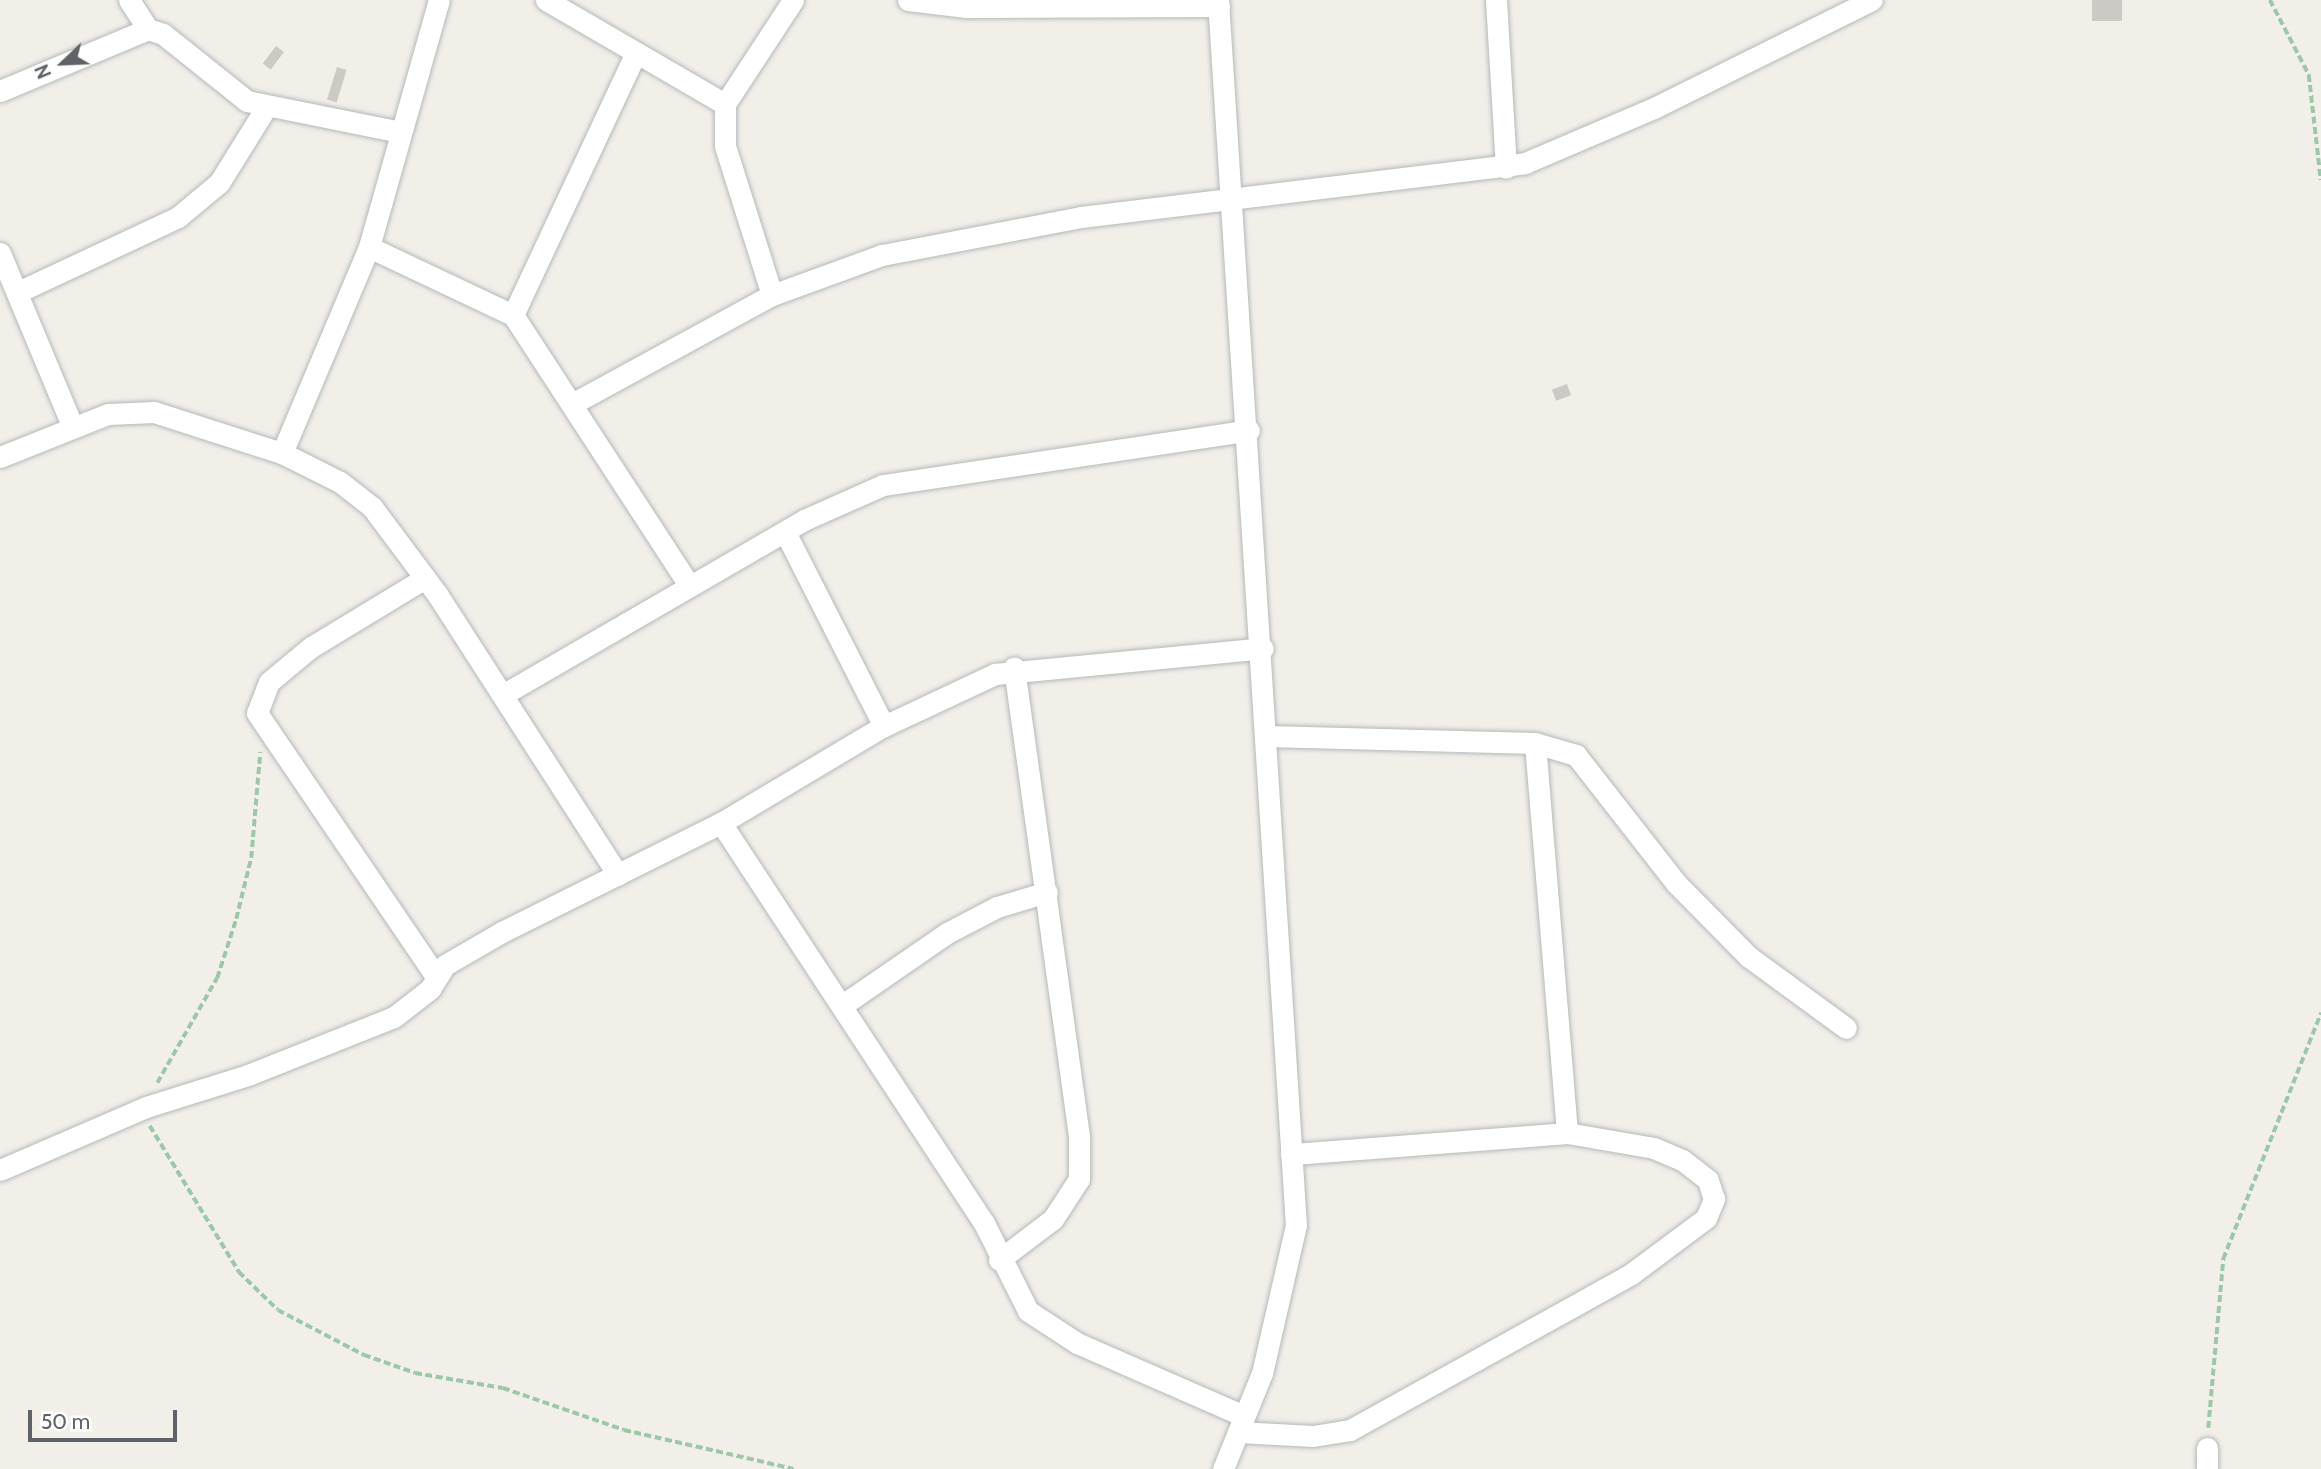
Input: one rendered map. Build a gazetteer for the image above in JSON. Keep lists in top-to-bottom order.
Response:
{
  "scale_bar": "50 m",
  "north": "bottom left"
}
